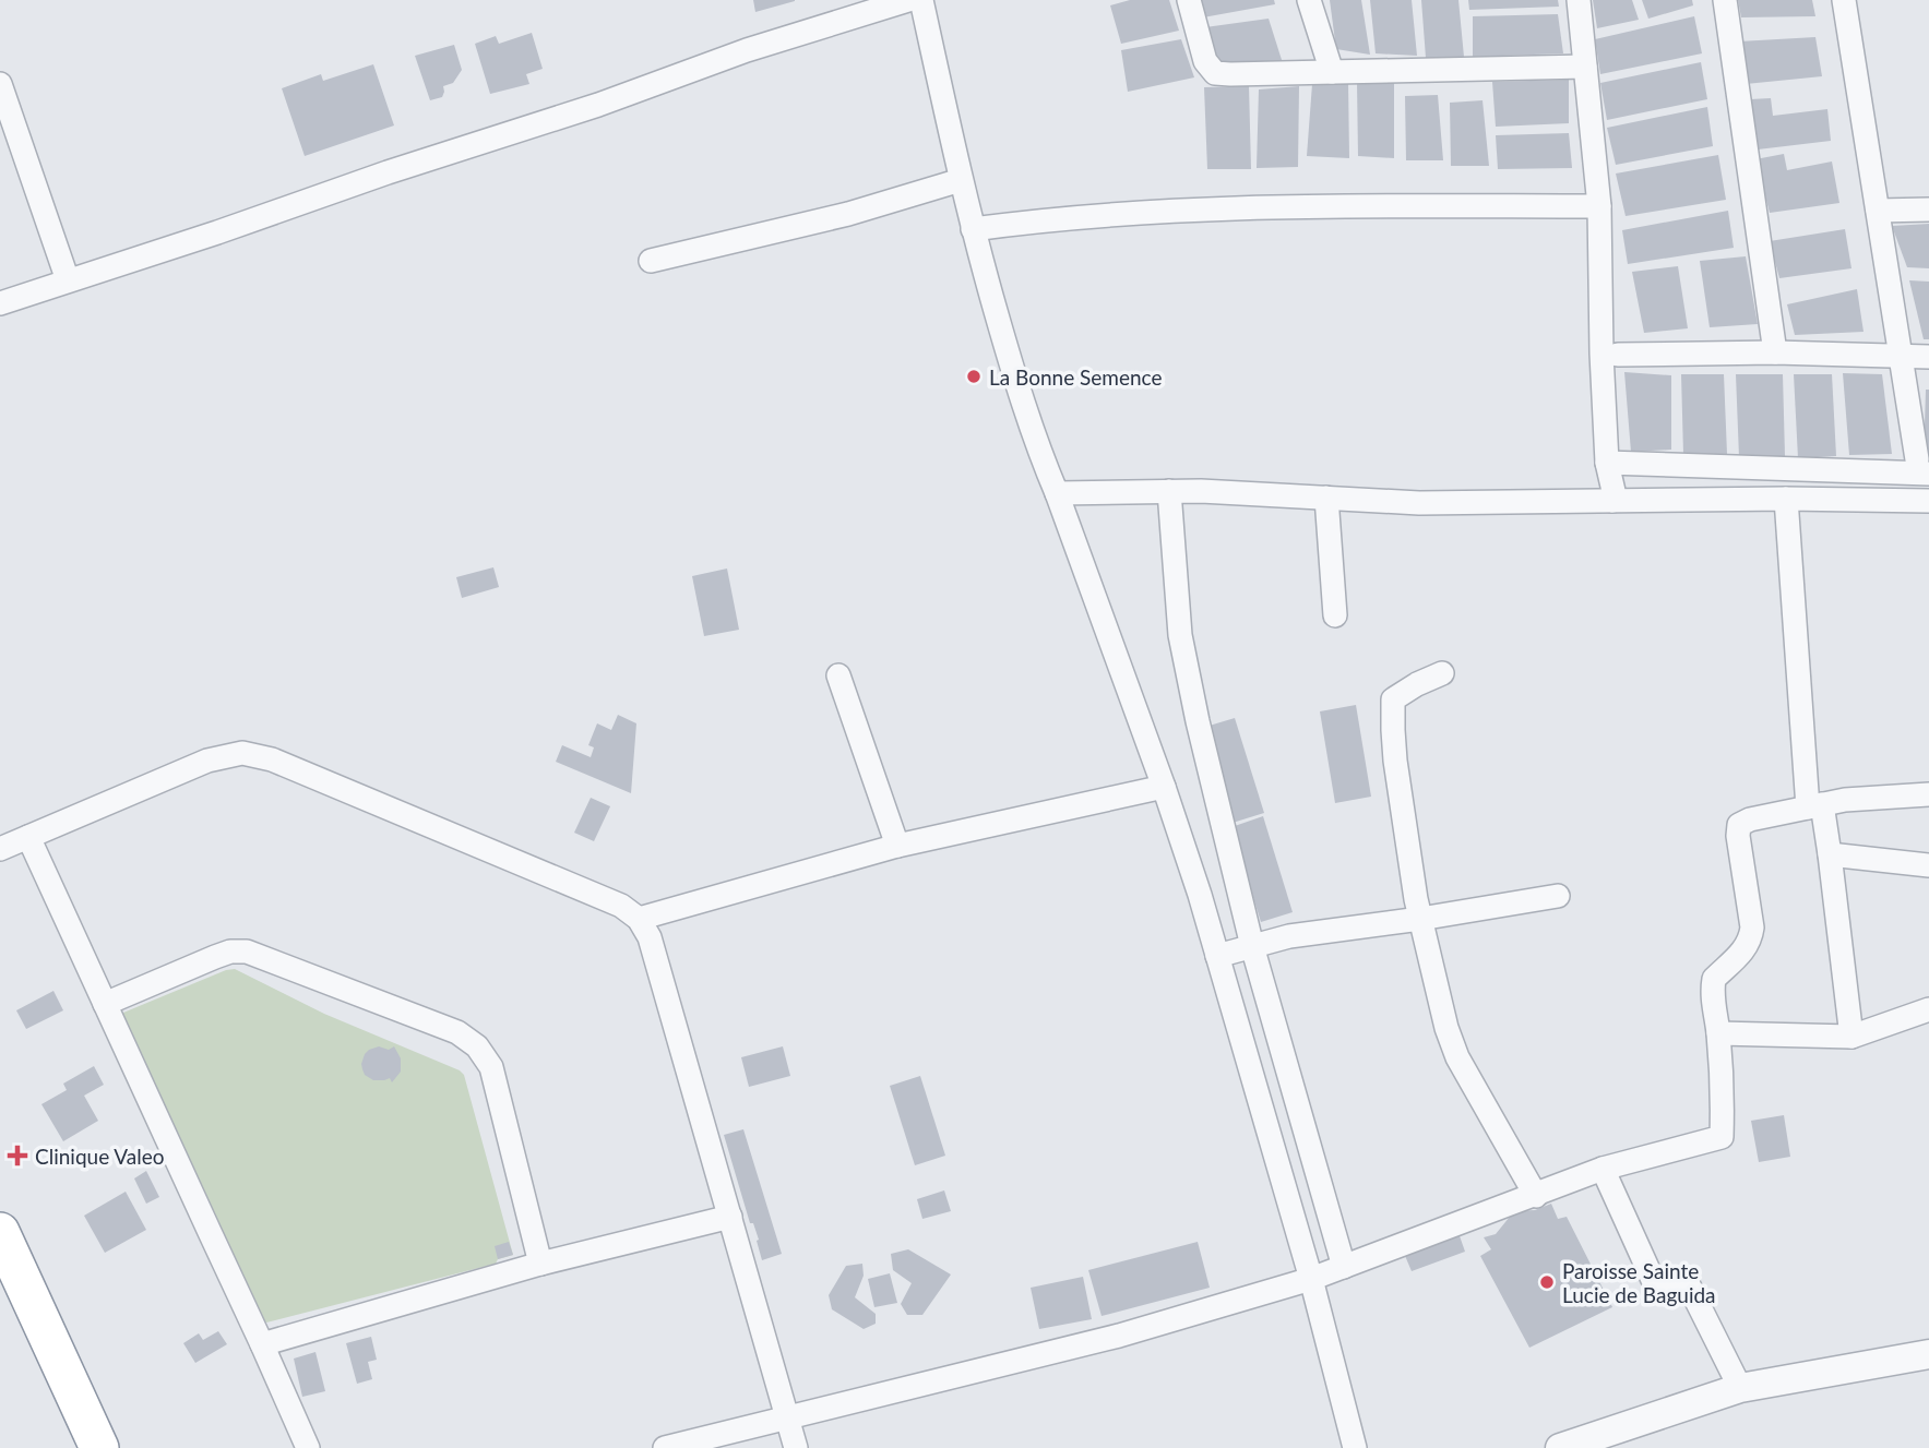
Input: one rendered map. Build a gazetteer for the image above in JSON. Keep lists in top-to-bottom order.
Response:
{
  "places": {
    "other": ["La Bonne Semence", "Paroisse Sainte Lucie de Baguida"],
    "health": ["Clinique Valeo"]
  }
}
